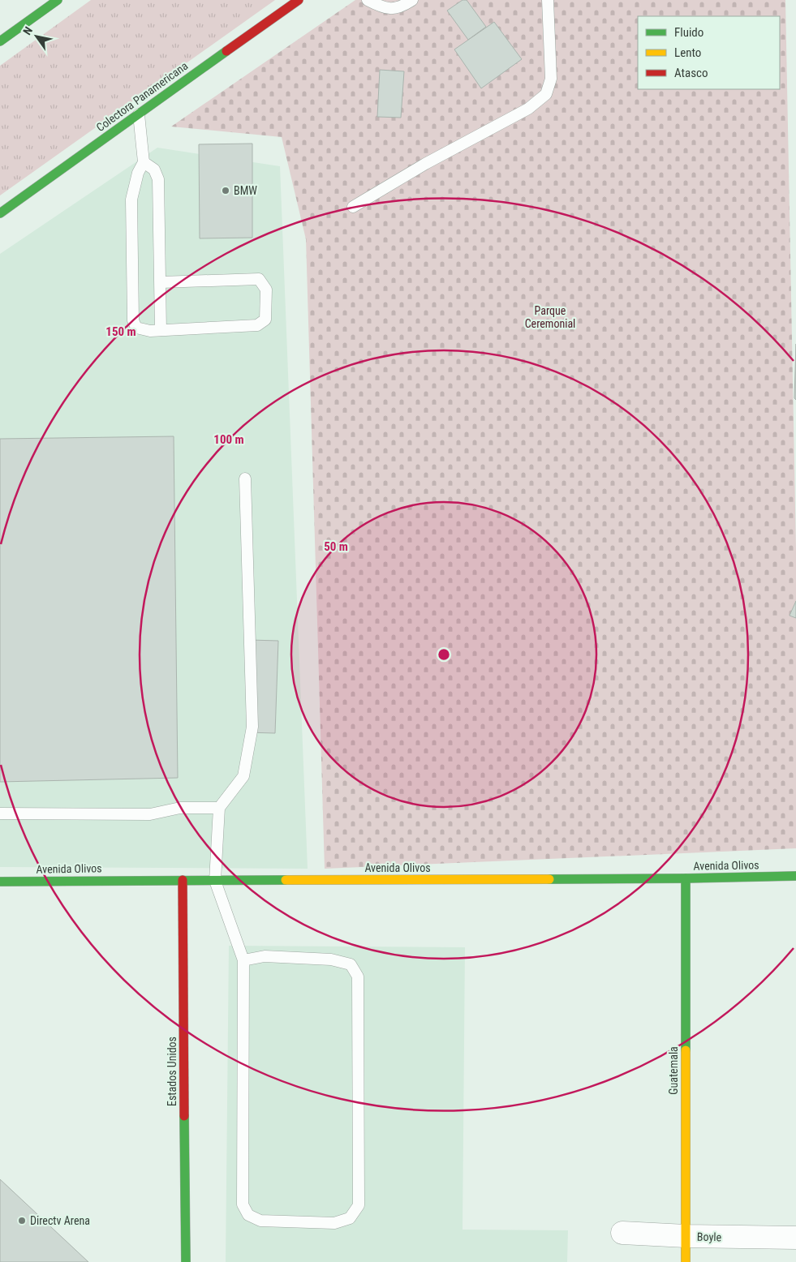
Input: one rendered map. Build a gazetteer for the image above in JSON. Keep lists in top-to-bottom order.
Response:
{
  "streets": {
    "main road": [
      "Colectora Panamericana",
      "Avenida Olivos",
      "Guatemala",
      "Estados Unidos"
    ],
    "street": ["Boyle"]
  },
  "crossings": [
    ["Avenida Olivos", "Guatemala"],
    ["Avenida Olivos", "Estados Unidos"],
    ["Guatemala", "Boyle"]
  ],
  "parks": ["Parque Ceremonial"],
  "places": ["BMW", "Directv Arena"],
  "legend": ["Fluido", "Lento", "Atasco"],
  "north": "top left",
  "rings": ["150 m", "100 m", "50 m"]
}
